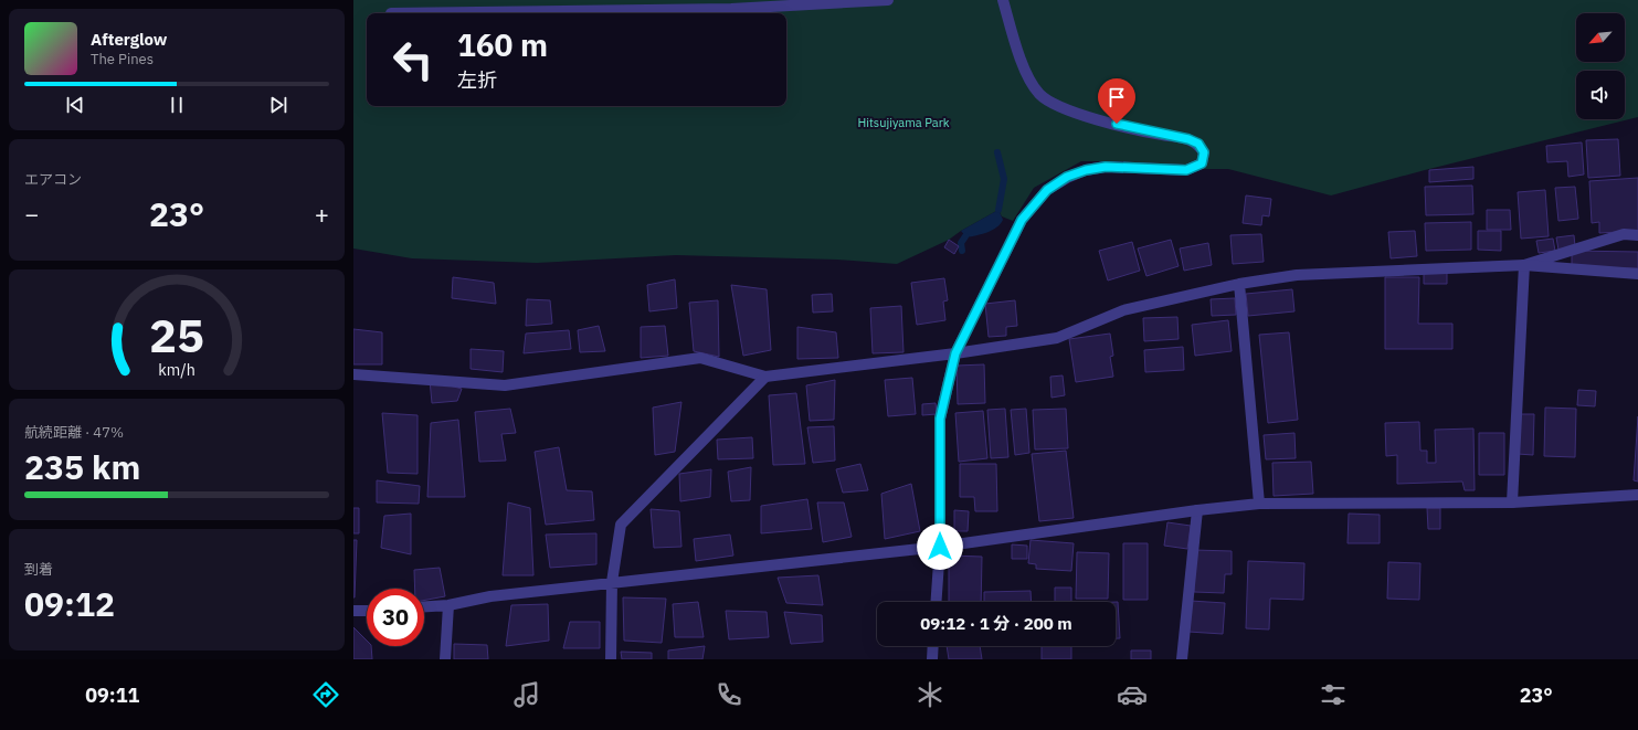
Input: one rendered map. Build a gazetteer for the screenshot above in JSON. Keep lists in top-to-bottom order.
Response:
{
  "parks": ["Hitsujiyama Park"],
  "north": "bottom left",
  "page": {
    "turn": ["160 m", "左折"],
    "song": ["Afterglow", "The Pines"],
    "tile": [
      "エアコン",
      ["航続距離 · 47%", "235 km"],
      ["到着", "09:12"]
    ],
    "heat": ["−", "23°", "+"],
    "limit": "30",
    "trip": "09:12 · 1 分 · 200 m",
    "tabs": ["09:11", "23°"],
    "gauge": ["25", "km/h"]
  }
}
